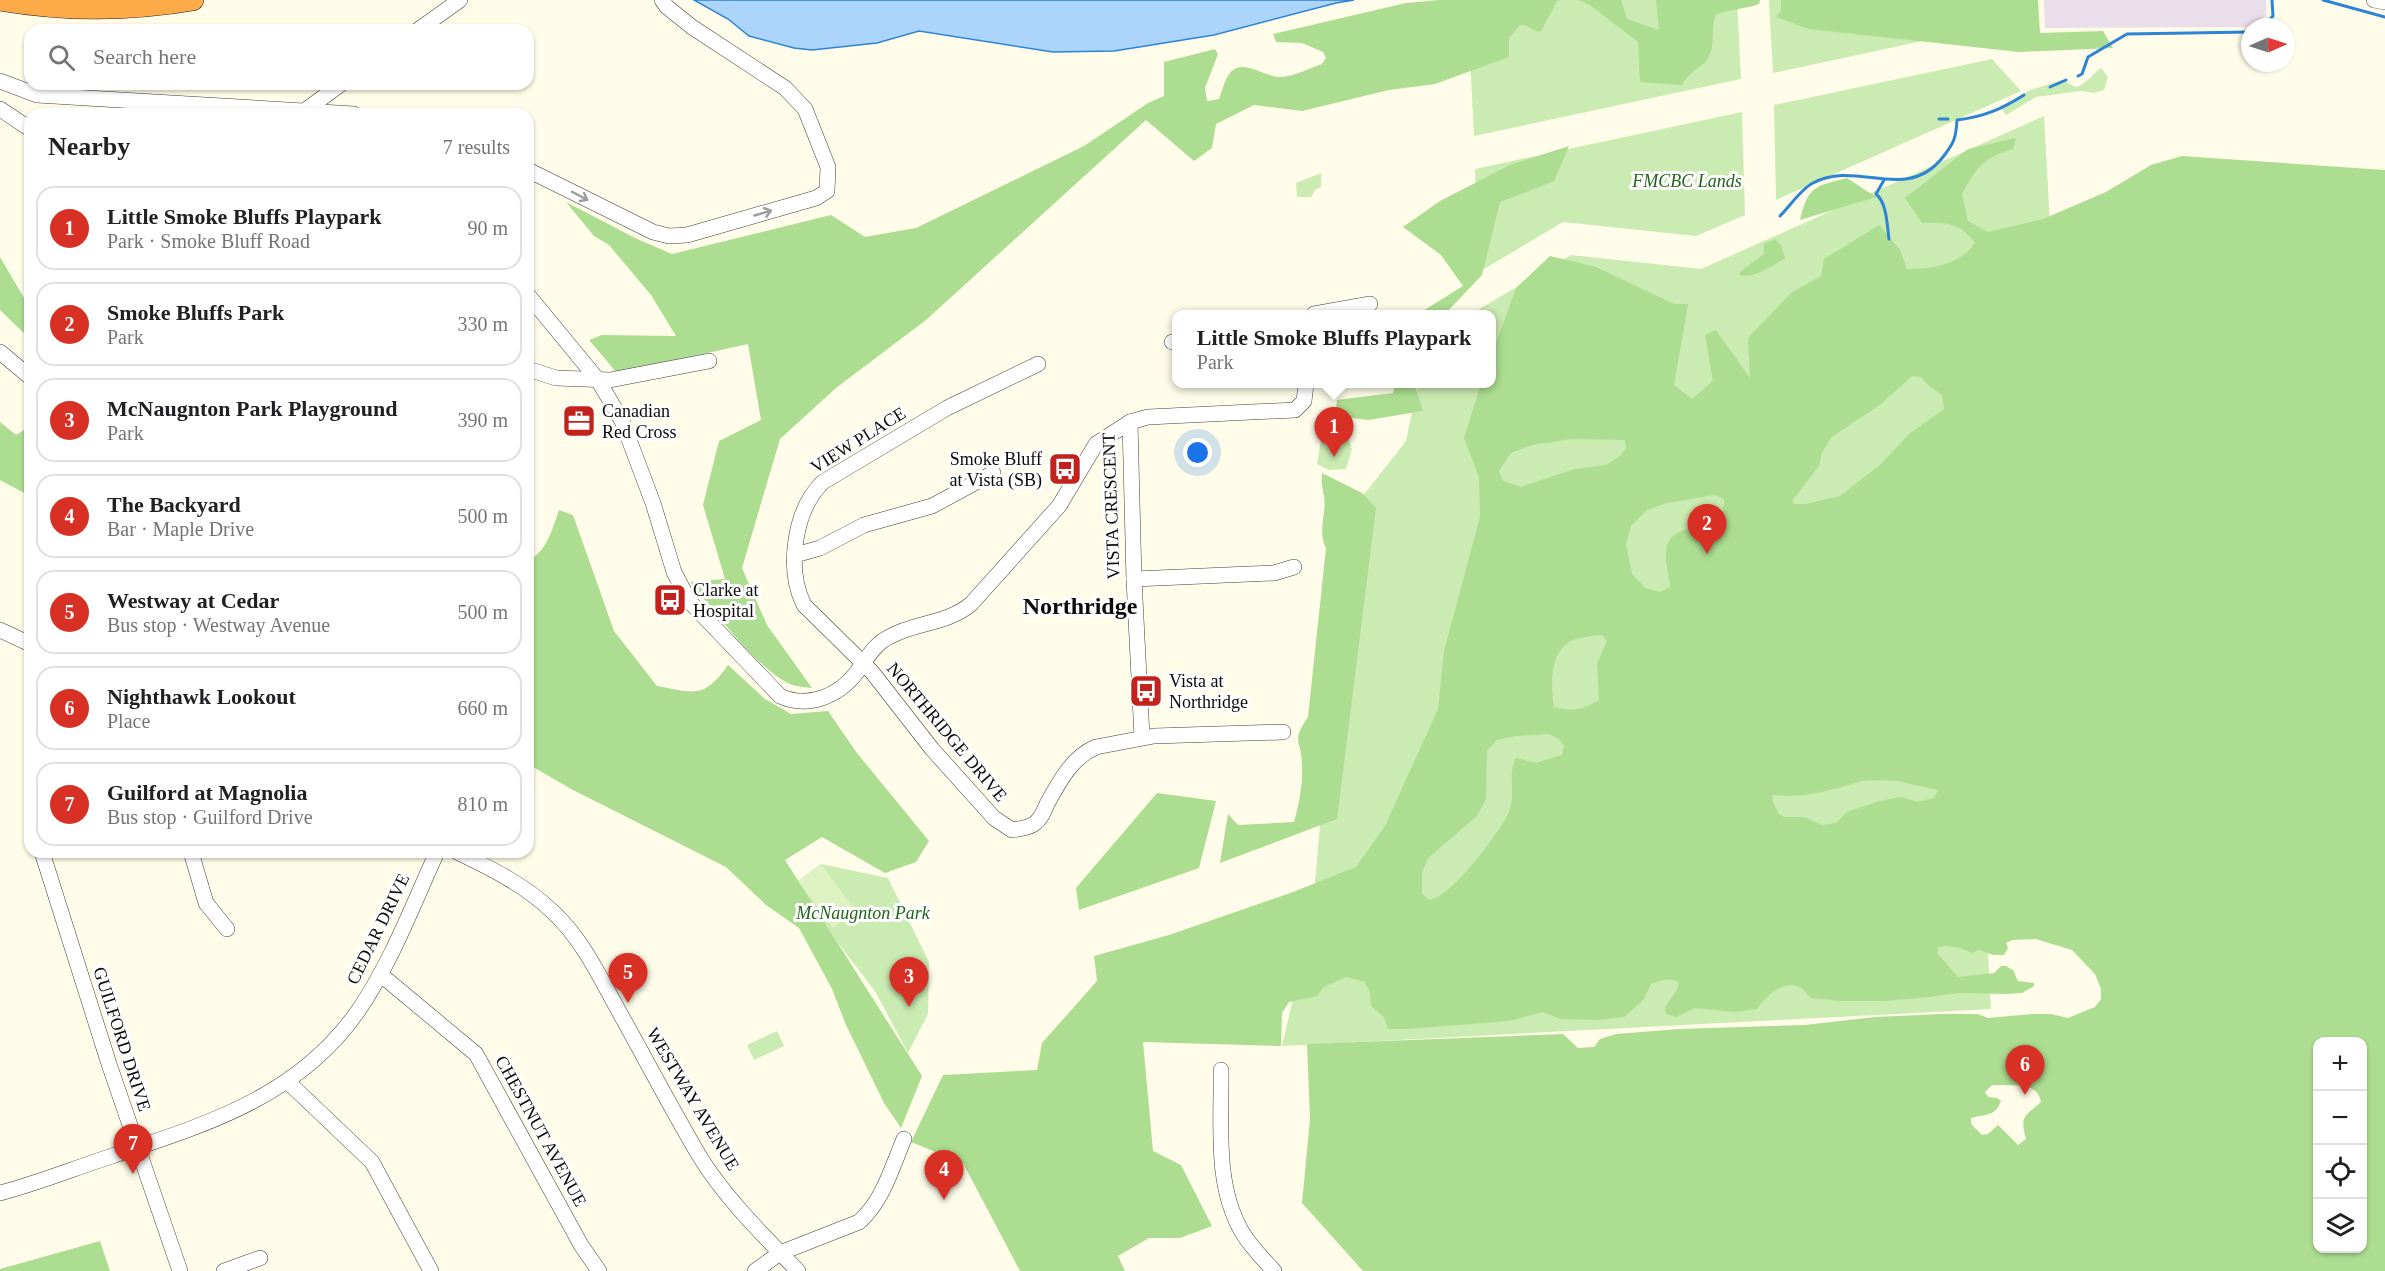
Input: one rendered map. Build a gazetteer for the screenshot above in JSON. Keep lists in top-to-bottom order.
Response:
{
  "streets": {
    "street": [
      "VIEW PLACE",
      "VISTA CRESCENT",
      "NORTHRIDGE DRIVE",
      "CEDAR DRIVE",
      "GUILFORD DRIVE",
      "WESTWAY AVENUE",
      "CHESTNUT AVENUE"
    ]
  },
  "crossings": [
    ["VIEW PLACE", "VISTA CRESCENT"],
    ["VIEW PLACE", "NORTHRIDGE DRIVE"],
    ["VISTA CRESCENT", "NORTHRIDGE DRIVE"],
    ["CEDAR DRIVE", "GUILFORD DRIVE"],
    ["CEDAR DRIVE", "CHESTNUT AVENUE"]
  ],
  "districts": ["Northridge"],
  "parks": ["FMCBC Lands", "McNaugnton Park"],
  "places": {
    "office": ["Canadian Red Cross"],
    "bus stop": ["Smoke Bluff at Vista (SB)", "Clarke at Hospital", "Vista at Northridge"]
  },
  "north": "right",
  "page": {
    "search": "Search here",
    "heading": ["Nearby", "7 results"],
    "list": [
      {
        "mark": "1",
        "name": "Little Smoke Bluffs Playpark",
        "note": "Park · Smoke Bluff Road",
        "value": "90 m"
      },
      {
        "mark": "2",
        "name": "Smoke Bluffs Park",
        "note": "Park",
        "value": "330 m"
      },
      {
        "mark": "3",
        "name": "McNaugnton Park Playground",
        "note": "Park",
        "value": "390 m"
      },
      {
        "mark": "4",
        "name": "The Backyard",
        "note": "Bar · Maple Drive",
        "value": "500 m"
      },
      {
        "mark": "5",
        "name": "Westway at Cedar",
        "note": "Bus stop · Westway Avenue",
        "value": "500 m"
      },
      {
        "mark": "6",
        "name": "Nighthawk Lookout",
        "note": "Place",
        "value": "660 m"
      },
      {
        "mark": "7",
        "name": "Guilford at Magnolia",
        "note": "Bus stop · Guilford Drive",
        "value": "810 m"
      }
    ],
    "popup": ["Little Smoke Bluffs Playpark", "Park"],
    "pins": [
      "1",
      "2",
      "5",
      "3",
      "6",
      "7",
      "4"
    ],
    "map_buttons": ["+", "−"]
  }
}
